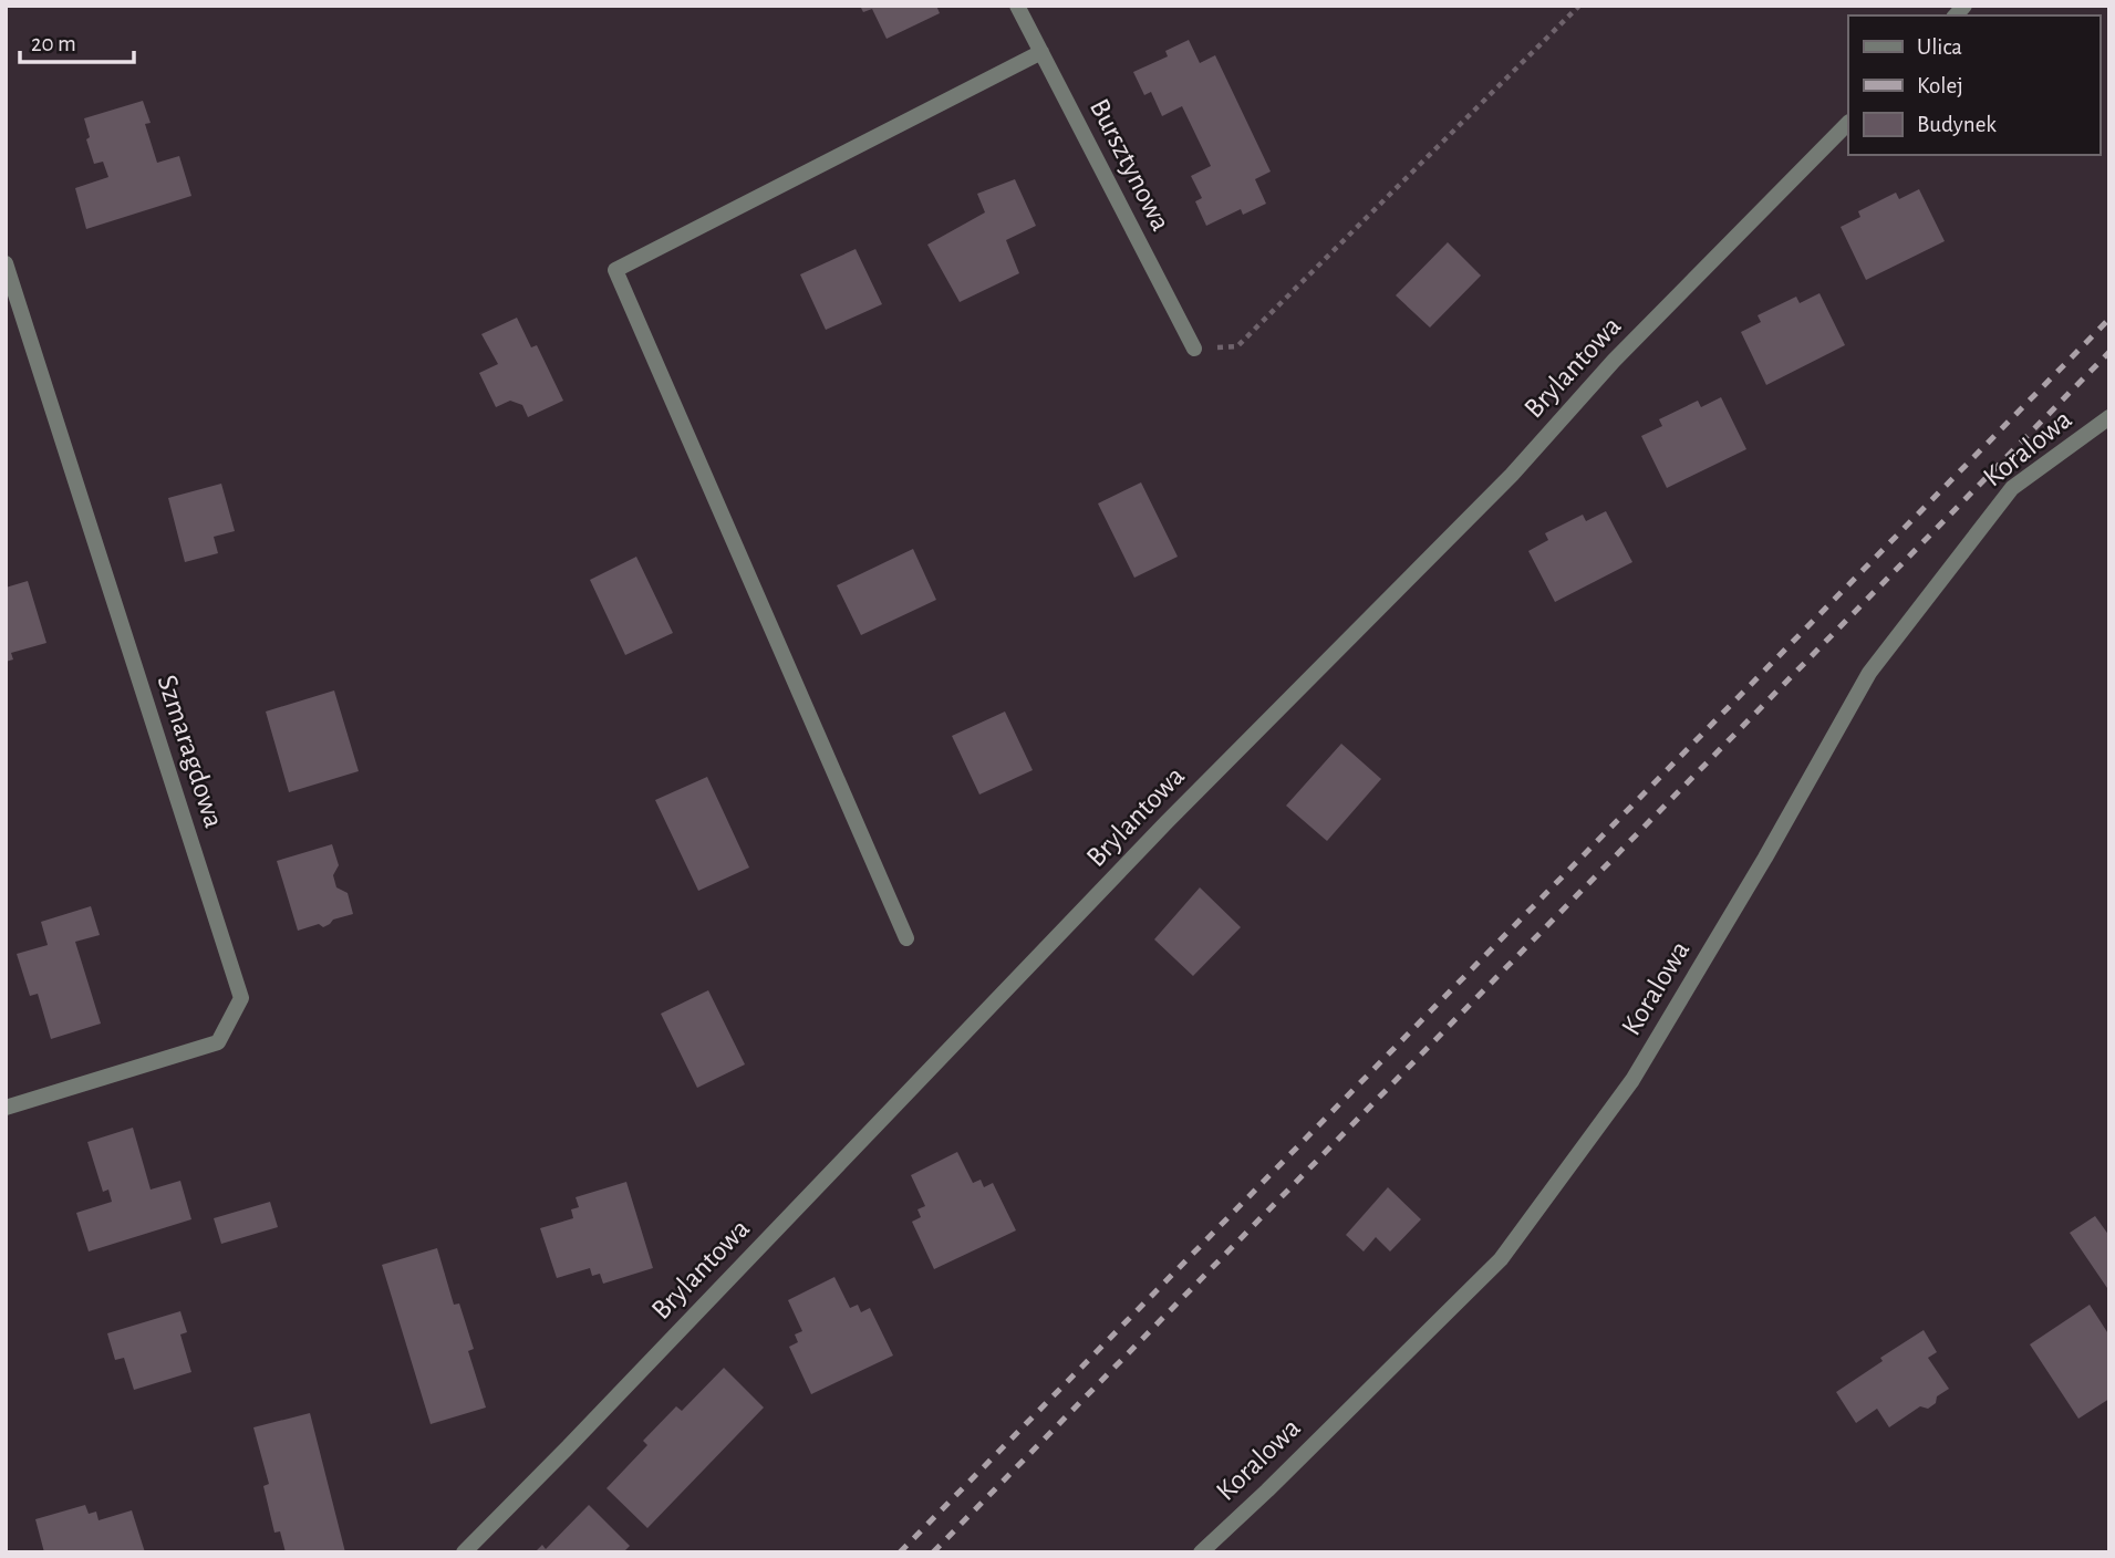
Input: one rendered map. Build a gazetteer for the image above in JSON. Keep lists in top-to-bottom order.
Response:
{
  "streets": {
    "street": [
      "Bursztynowa",
      "Brylantowa",
      "Koralowa",
      "Szmaragdowa"
    ]
  },
  "legend": ["Ulica", "Kolej", "Budynek"],
  "scale_bar": "20 m"
}
